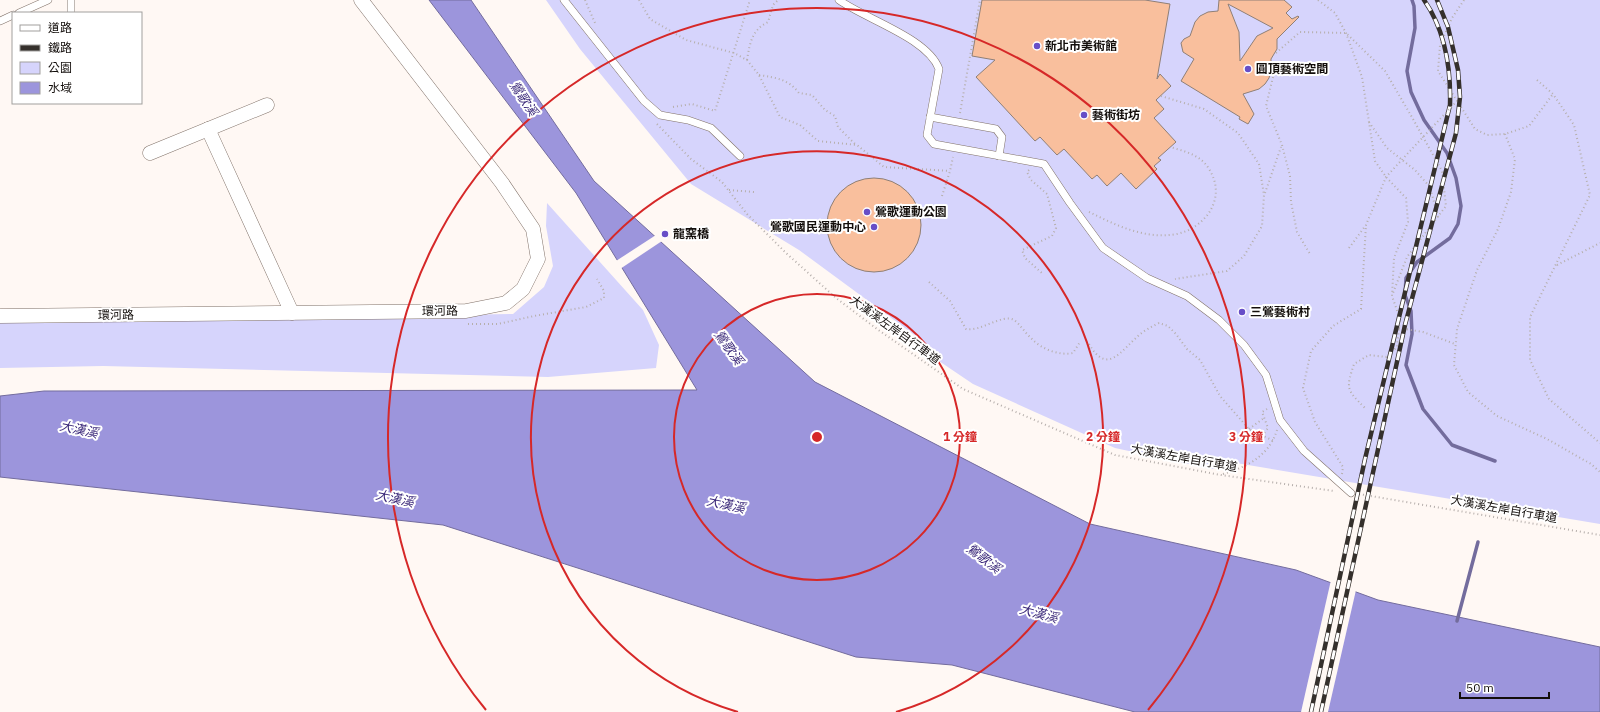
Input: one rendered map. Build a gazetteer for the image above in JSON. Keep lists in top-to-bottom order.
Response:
{
  "streets": {
    "street": ["環河路"],
    "path": ["大漢溪左岸自行車道"]
  },
  "water": ["鶯歌溪", "大漢溪"],
  "places": [
    "新北市美術館",
    "圓頂藝術空間",
    "藝術街坊",
    "鶯歌運動公園",
    "鶯歌國民運動中心",
    "龍窯橋",
    "三鶯藝術村"
  ],
  "legend": [
    "道路",
    "鐵路",
    "公園",
    "水域"
  ],
  "scale_bar": "50 m",
  "rings": ["1 分鐘", "2 分鐘", "3 分鐘"]
}
